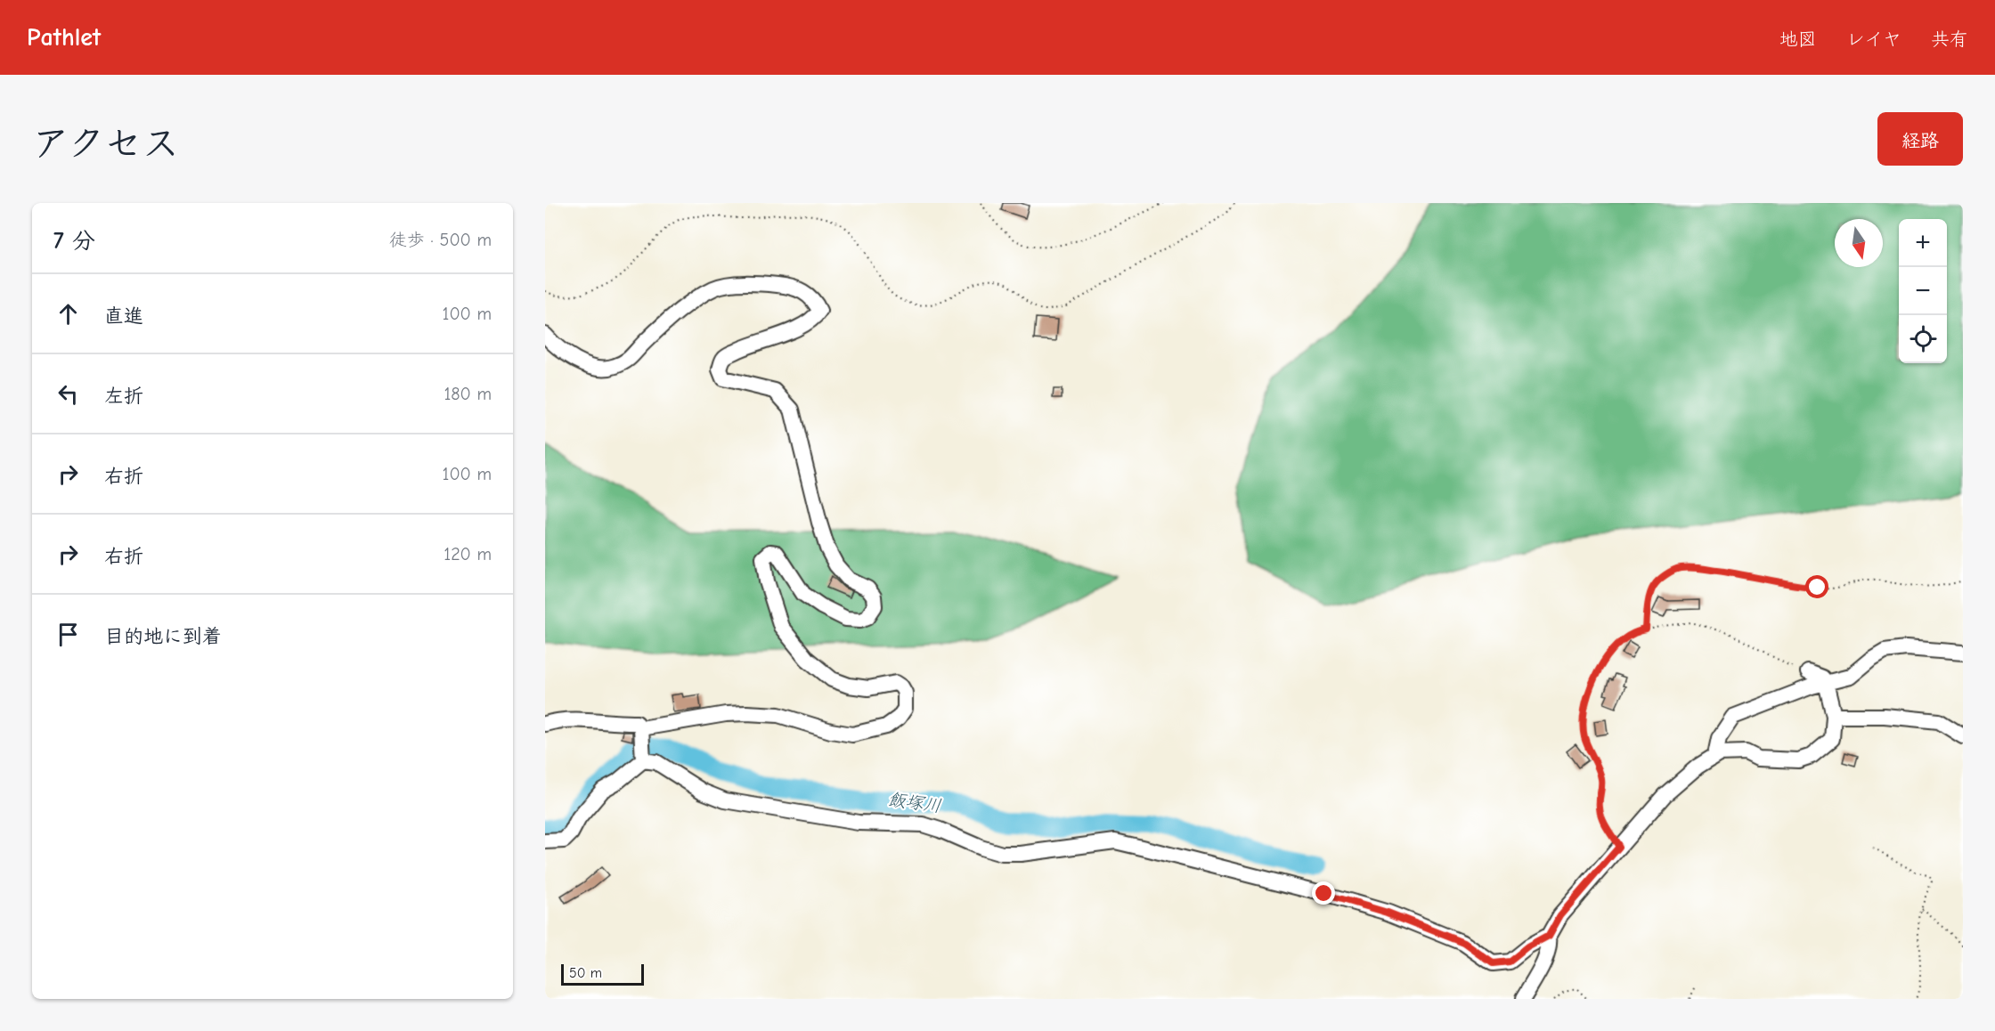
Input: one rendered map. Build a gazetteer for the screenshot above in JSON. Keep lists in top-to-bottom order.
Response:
{
  "water": ["飯塚川"],
  "scale_bar": "50 m",
  "north": "bottom",
  "page": {
    "header": "Pathlet",
    "nav": ["地図", "レイヤ", "共有"],
    "title": "アクセス",
    "buttons": "経路",
    "heading": ["7 分", "徒歩 · 500 m"],
    "map_buttons": ["+", "−"],
    "list": [
      ["直進", "100 m"],
      ["左折", "180 m"],
      ["右折", "100 m"],
      ["右折", "120 m"],
      "目的地に到着"
    ],
    "scale": "50 m"
  }
}
